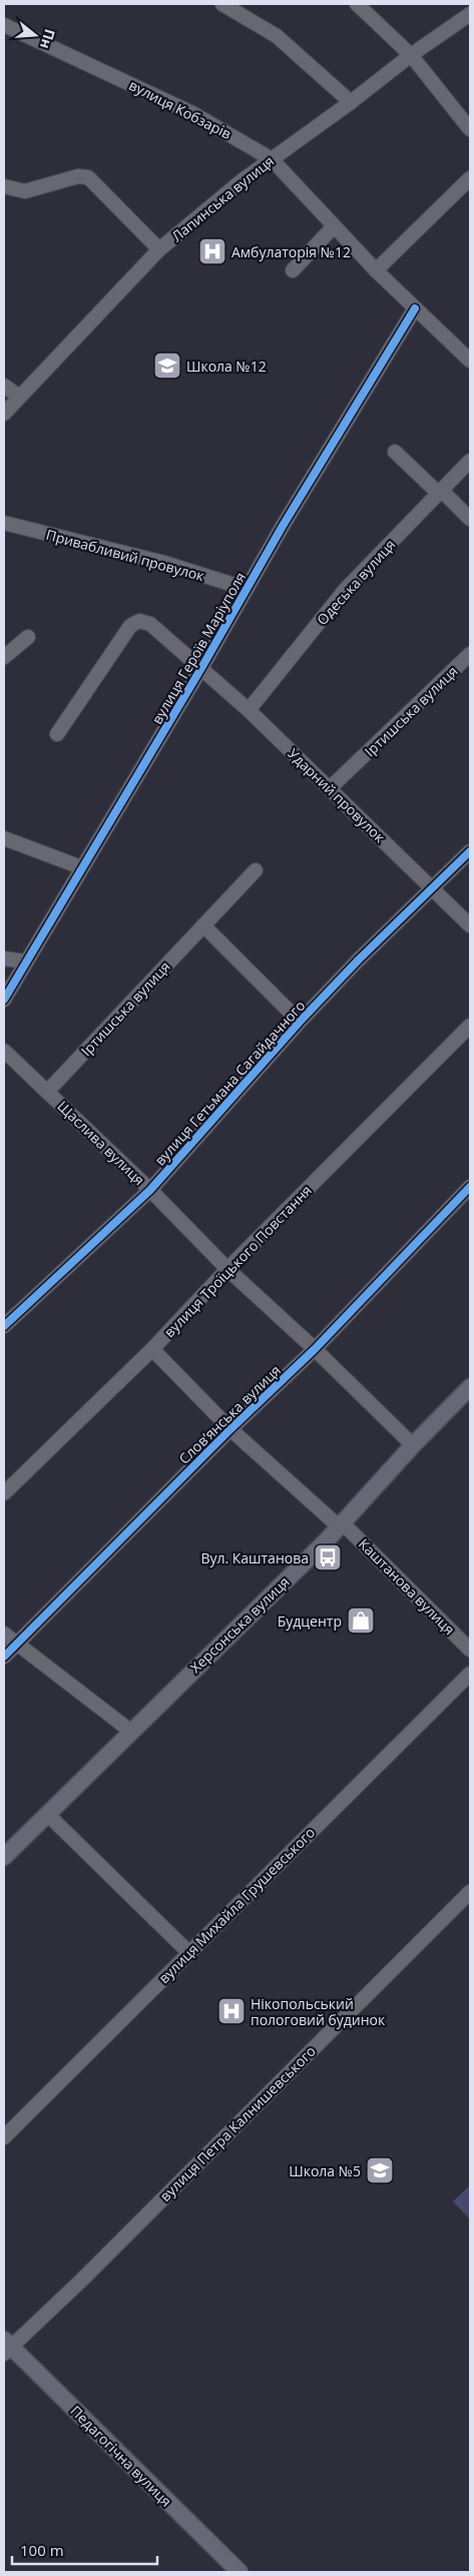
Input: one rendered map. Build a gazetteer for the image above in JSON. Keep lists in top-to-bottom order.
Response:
{
  "streets": {
    "main road": ["Херсонська вулиця", "Педагогічна вулиця"],
    "street": [
      "вулиця Кобзарів",
      "Лапинська вулиця",
      "Привабливий провулок",
      "Одеська вулиця",
      "вулиця Героїв Маріуполя",
      "Іртишська вулиця",
      "Ударний провулок",
      "вулиця Гетьмана Сагайдачного",
      "Щаслива вулиця",
      "вулиця Троїцького Повстання",
      "Словʼянська вулиця",
      "Каштанова вулиця",
      "вулиця Михайла Грушевського",
      "вулиця Петра Калнишевського"
    ]
  },
  "crossings": [
    ["вулиця Кобзарів", "Лапинська вулиця"],
    ["вулиця Кобзарів", "вулиця Героїв Маріуполя"],
    ["Привабливий провулок", "вулиця Героїв Маріуполя"],
    ["Одеська вулиця", "Ударний провулок"],
    ["вулиця Героїв Маріуполя", "Ударний провулок"],
    ["Іртишська вулиця", "Ударний провулок"],
    ["Іртишська вулиця", "Щаслива вулиця"],
    ["Ударний провулок", "вулиця Гетьмана Сагайдачного"],
    ["вулиця Гетьмана Сагайдачного", "Щаслива вулиця"],
    ["Щаслива вулиця", "вулиця Троїцького Повстання"],
    ["Щаслива вулиця", "Словʼянська вулиця"],
    ["Щаслива вулиця", "Херсонська вулиця"],
    ["вулиця Троїцького Повстання", "Каштанова вулиця"],
    ["Словʼянська вулиця", "Каштанова вулиця"],
    ["Каштанова вулиця", "Херсонська вулиця"],
    ["вулиця Петра Калнишевського", "Педагогічна вулиця"]
  ],
  "places": {
    "hospital": ["Амбулаторія №12", "Нікопольський пологовий будинок"],
    "school or university": ["Школа №12", "Школа №5"],
    "bus stop": ["Вул. Каштанова"],
    "shop": ["Будцентр"]
  },
  "scale_bar": "100 m",
  "north": "right"
}
